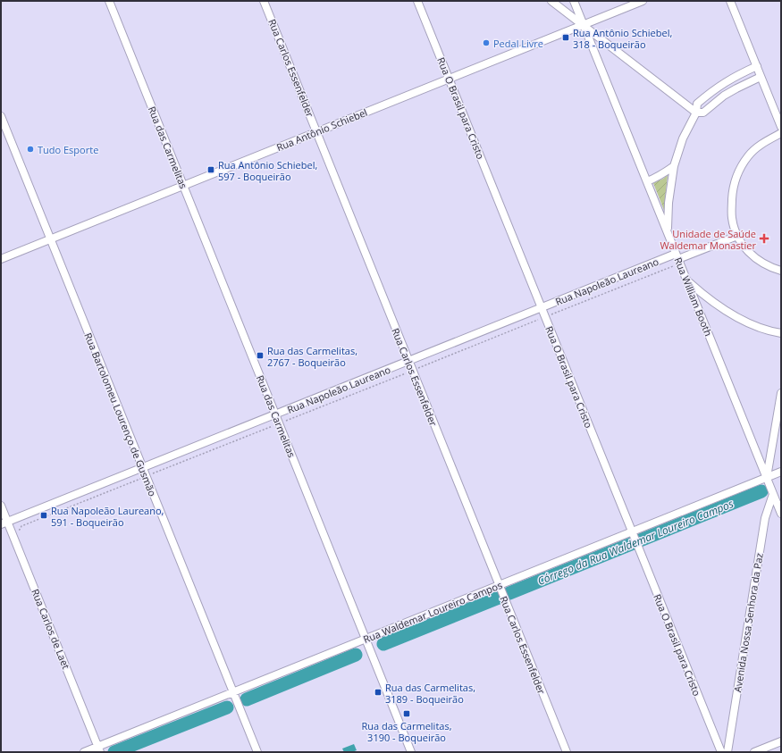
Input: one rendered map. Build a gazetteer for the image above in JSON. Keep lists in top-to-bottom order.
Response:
{
  "streets": {
    "street": [
      "Rua Carlos Essenfelder",
      "Rua O Brasil para Cristo",
      "Rua Antônio Schiebel",
      "Rua das Carmelitas",
      "Rua Napoleão Laureano",
      "Rua William Booth",
      "Rua Bartolomeu Lourenço de Gusmão",
      "Rua Waldemar Loureiro Campos",
      "Avenida Nossa Senhora da Paz",
      "Rua Carlos de Laet"
    ]
  },
  "crossings": [
    ["Rua Carlos Essenfelder", "Rua Antônio Schiebel"],
    ["Rua Carlos Essenfelder", "Rua Napoleão Laureano"],
    ["Rua Carlos Essenfelder", "Rua Waldemar Loureiro Campos"],
    ["Rua O Brasil para Cristo", "Rua Antônio Schiebel"],
    ["Rua O Brasil para Cristo", "Rua Napoleão Laureano"],
    ["Rua O Brasil para Cristo", "Rua Waldemar Loureiro Campos"],
    ["Rua Antônio Schiebel", "Rua das Carmelitas"],
    ["Rua Antônio Schiebel", "Rua William Booth"],
    ["Rua Antônio Schiebel", "Rua Bartolomeu Lourenço de Gusmão"],
    ["Rua das Carmelitas", "Rua Napoleão Laureano"],
    ["Rua das Carmelitas", "Rua Waldemar Loureiro Campos"],
    ["Rua Napoleão Laureano", "Rua William Booth"],
    ["Rua Napoleão Laureano", "Rua Bartolomeu Lourenço de Gusmão"],
    ["Rua Napoleão Laureano", "Rua Carlos de Laet"],
    ["Rua William Booth", "Rua Waldemar Loureiro Campos"],
    ["Rua William Booth", "Avenida Nossa Senhora da Paz"],
    ["Rua Bartolomeu Lourenço de Gusmão", "Rua Waldemar Loureiro Campos"],
    ["Rua Waldemar Loureiro Campos", "Rua Carlos de Laet"]
  ],
  "water": ["Córrego da Rua Waldemar Loureiro Campos"],
  "places": {
    "transit": [
      "Rua Antônio Schiebel, 318 - Boqueirão",
      "Rua Antônio Schiebel, 597 - Boqueirão",
      "Rua das Carmelitas, 2767 - Boqueirão",
      "Rua Napoleão Laureano, 591 - Boqueirão",
      "Rua das Carmelitas, 3189 - Boqueirão",
      "Rua das Carmelitas, 3190 - Boqueirão"
    ],
    "other": ["Pedal Livre", "Tudo Esporte"],
    "health": ["Unidade de Saúde Waldemar Monastier"]
  }
}
